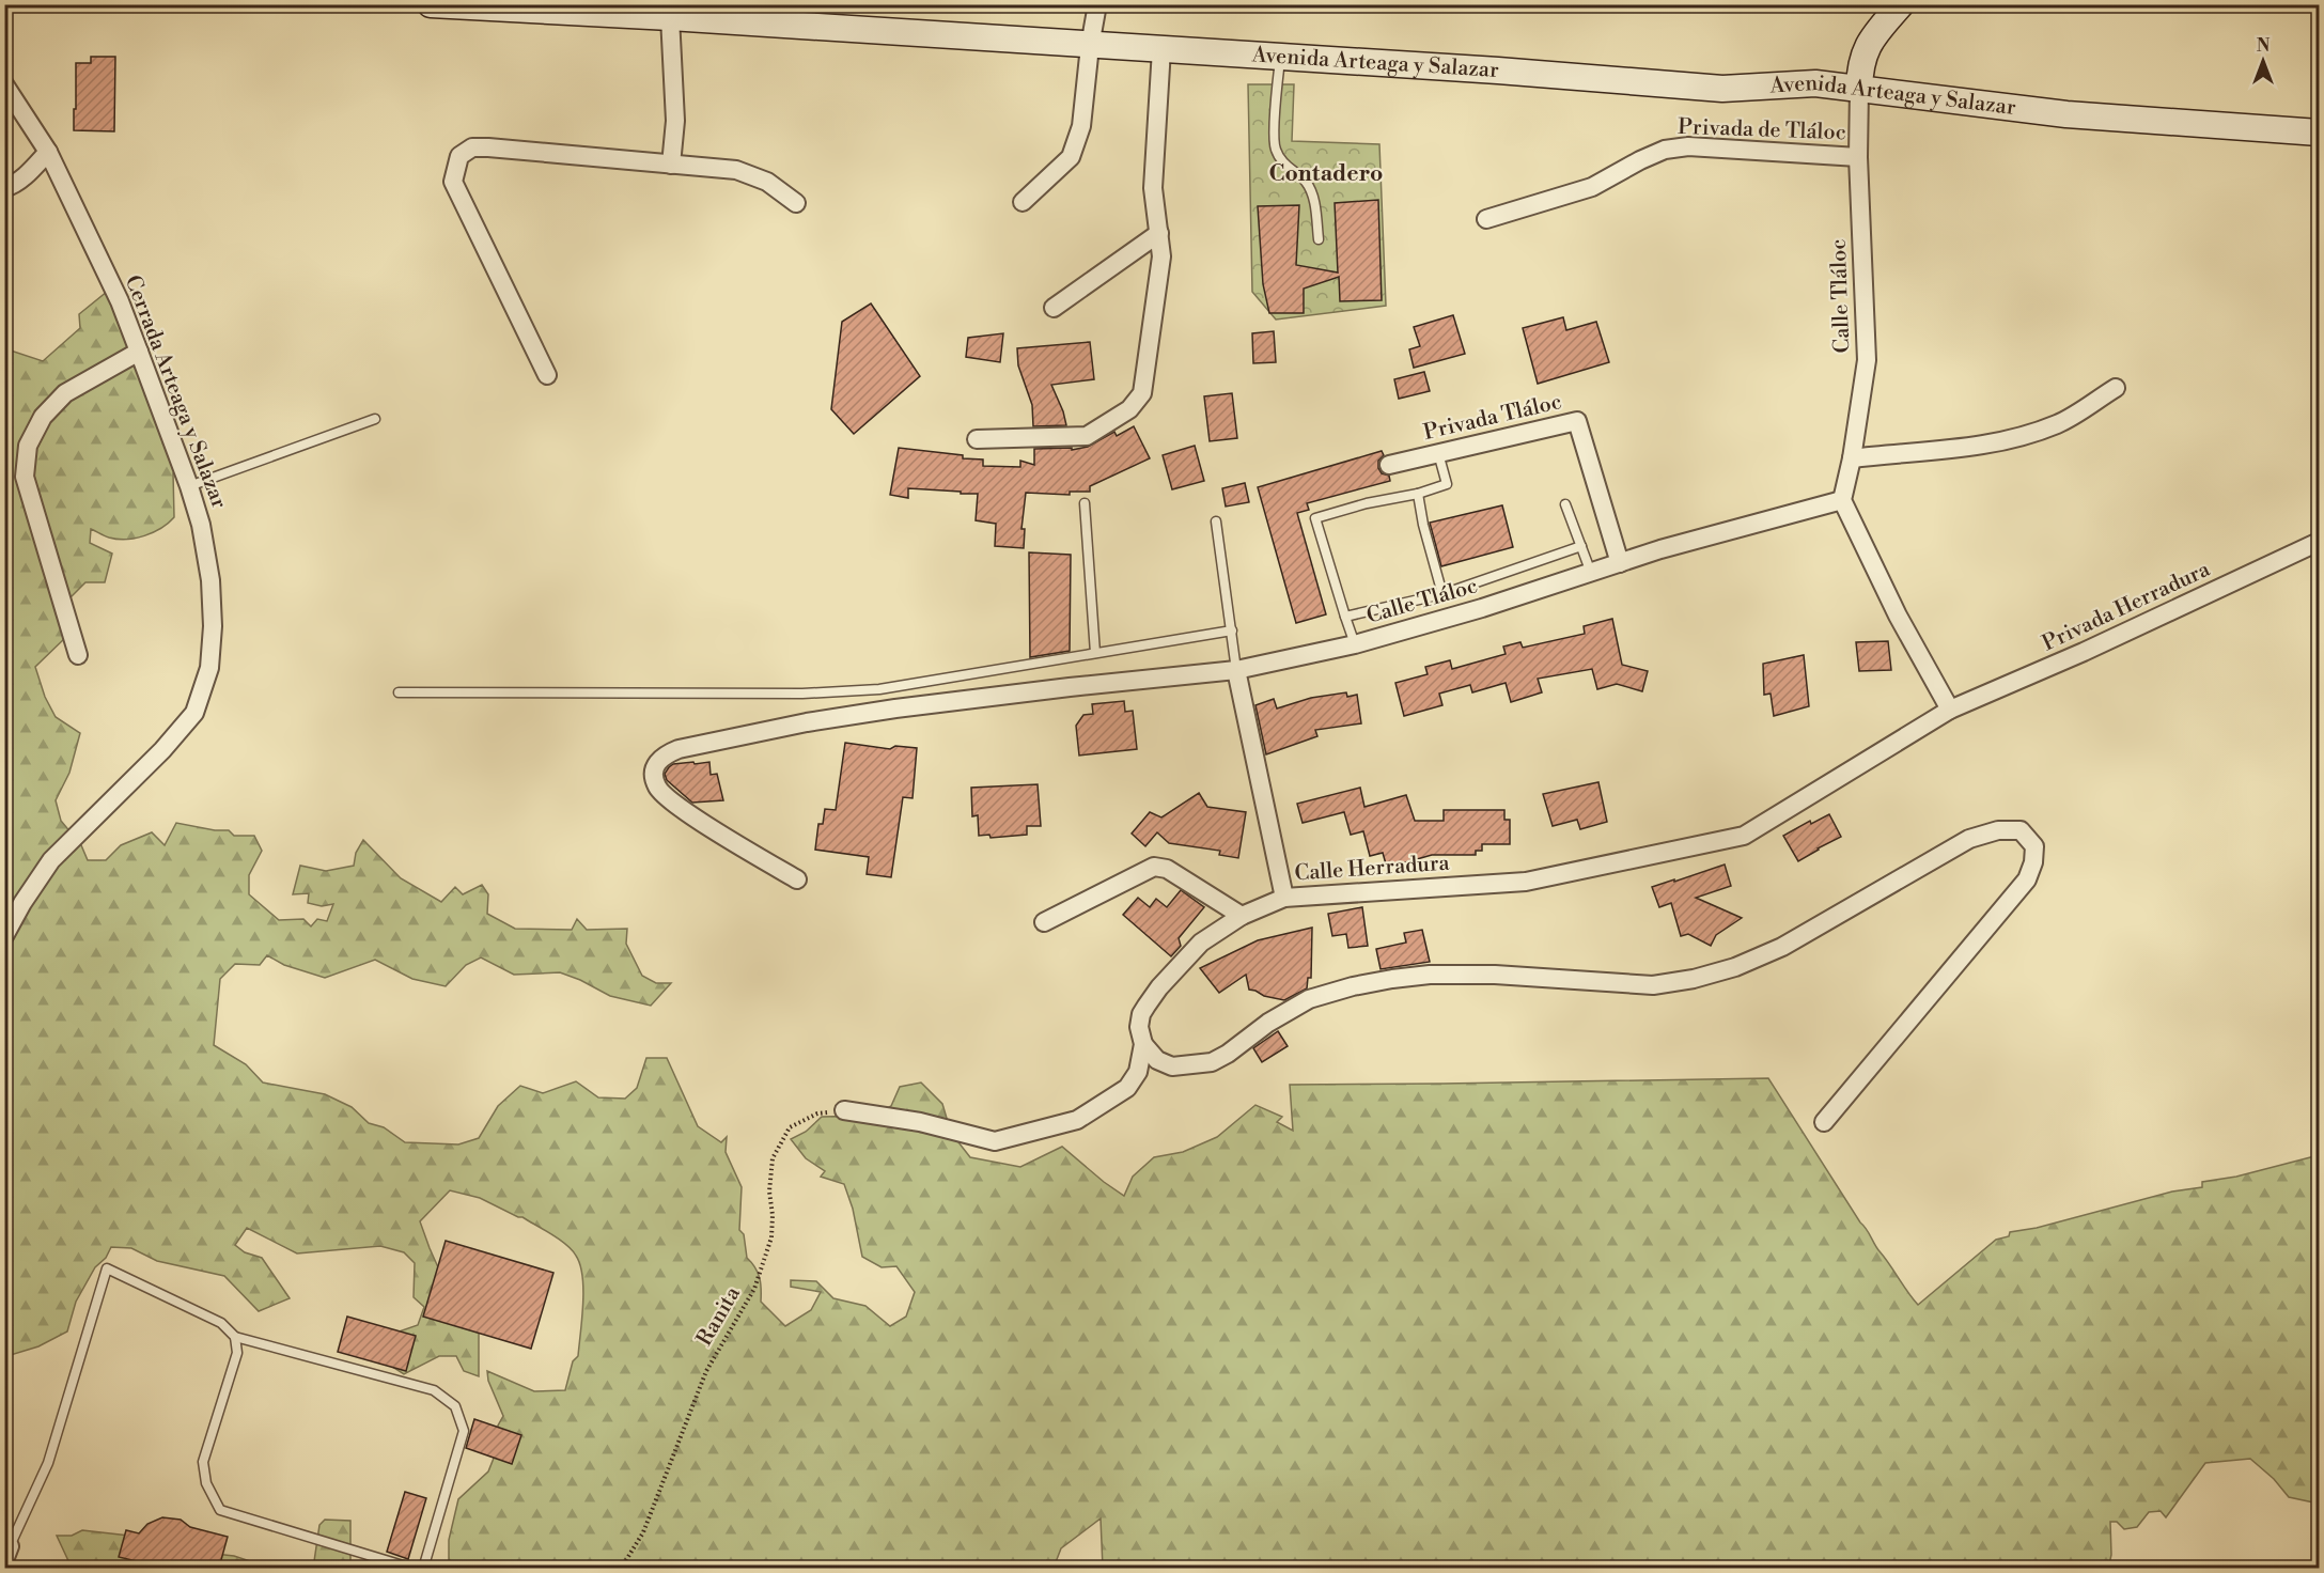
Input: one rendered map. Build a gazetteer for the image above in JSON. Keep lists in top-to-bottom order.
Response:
{
  "streets": {
    "street": [
      "Avenida Arteaga y Salazar",
      "Privada de Tláloc",
      "Calle Tláloc",
      "Cerrada Arteaga y Salazar",
      "Privada Tláloc",
      "Privada Herradura",
      "Calle Herradura"
    ],
    "path": ["Ranita"]
  },
  "crossings": [
    ["Avenida Arteaga y Salazar", "Calle Tláloc"],
    ["Privada de Tláloc", "Calle Tláloc"],
    ["Calle Tláloc", "Privada Tláloc"],
    ["Privada Herradura", "Calle Herradura"],
    ["Calle Herradura", "Ranita"]
  ],
  "districts": ["Contadero"],
  "north": "top"
}
